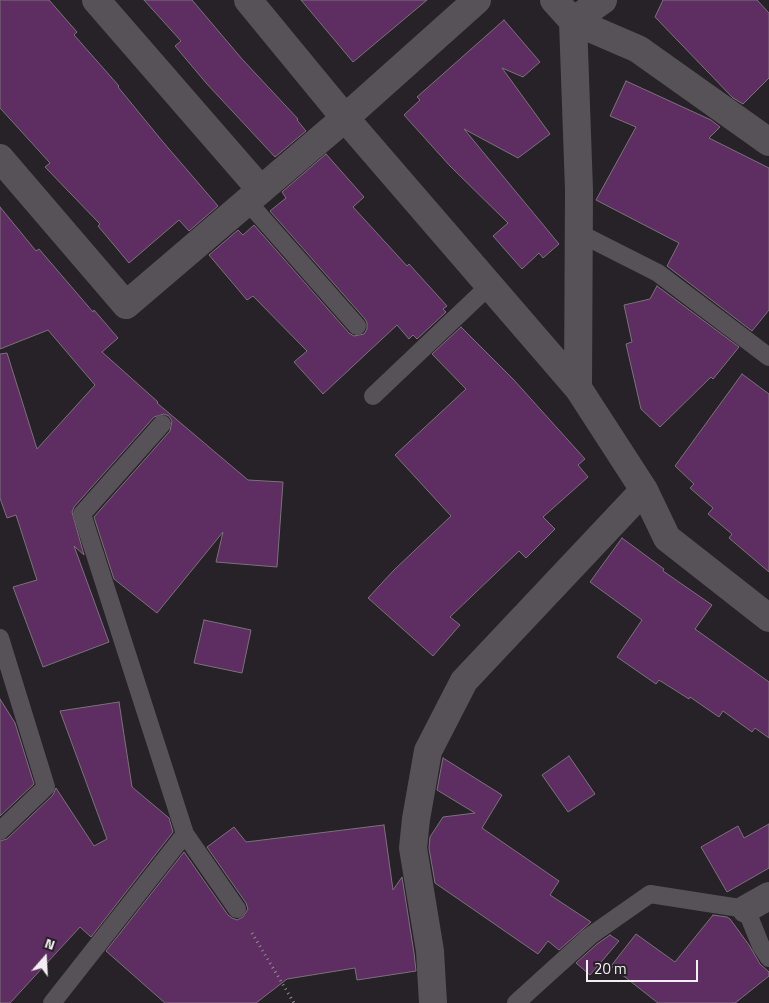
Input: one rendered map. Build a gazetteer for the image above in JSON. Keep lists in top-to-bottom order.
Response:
{
  "scale_bar": "20 m",
  "north": "top"
}
